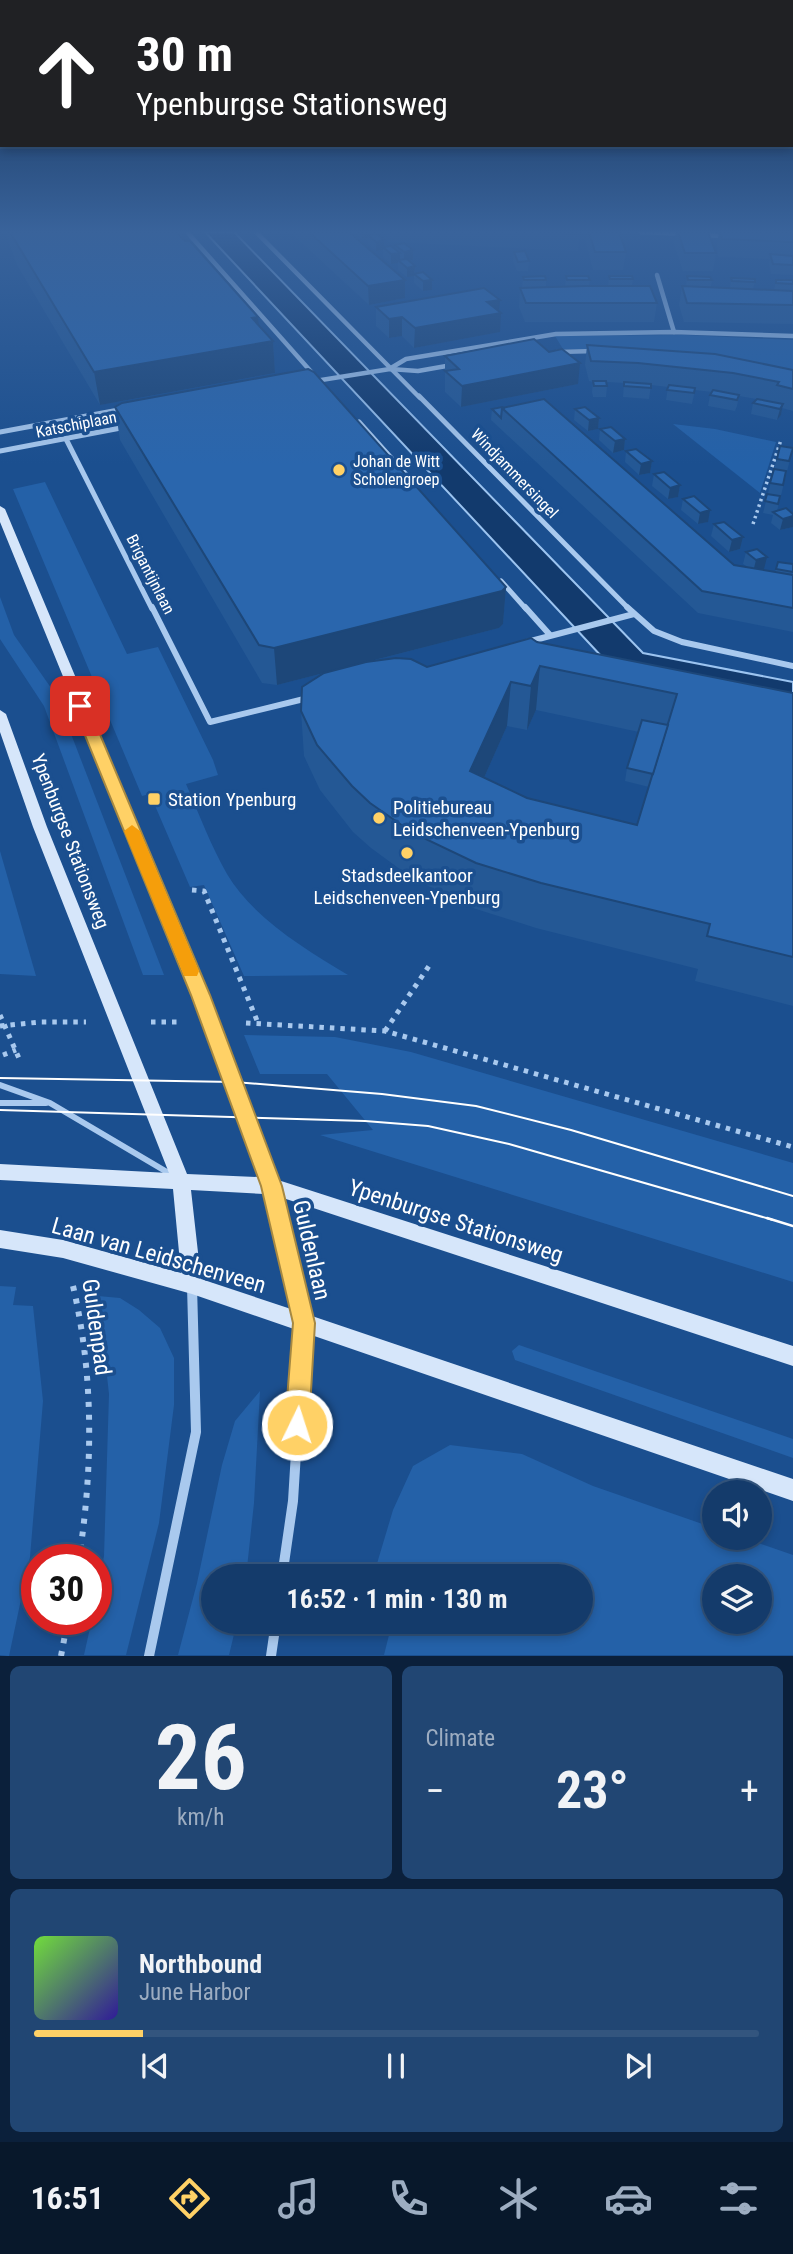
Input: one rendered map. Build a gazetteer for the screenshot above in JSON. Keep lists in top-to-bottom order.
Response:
{
  "streets": {
    "main road": ["Ypenburgse Stationsweg", "Guldenlaan", "Laan van Leidschenveen"],
    "street": ["Katschiplaan", "Windjammersingel", "Brigantijnlaan"],
    "path": ["Guldenpad"]
  },
  "crossings": [
    ["Katschiplaan", "Brigantijnlaan"],
    ["Ypenburgse Stationsweg", "Guldenlaan"],
    ["Ypenburgse Stationsweg", "Laan van Leidschenveen"],
    ["Guldenlaan", "Laan van Leidschenveen"],
    ["Laan van Leidschenveen", "Guldenpad"]
  ],
  "places": {
    "other": ["Johan de Witt Scholengroep", "Politiebureau Leidschenveen-Ypenburg", "Stadsdeelkantoor Leidschenveen-Ypenburg"],
    "transit": ["Station Ypenburg"]
  },
  "page": {
    "turn": ["30 m", "Ypenburgse Stationsweg"],
    "limit": "30",
    "trip": "16:52 · 1 min · 130 m",
    "tile": [
      ["26", "km/h"],
      "Climate"
    ],
    "heat": ["−", "23°", "+"],
    "song": ["Northbound", "June Harbor"],
    "tabs": "16:51"
  }
}
